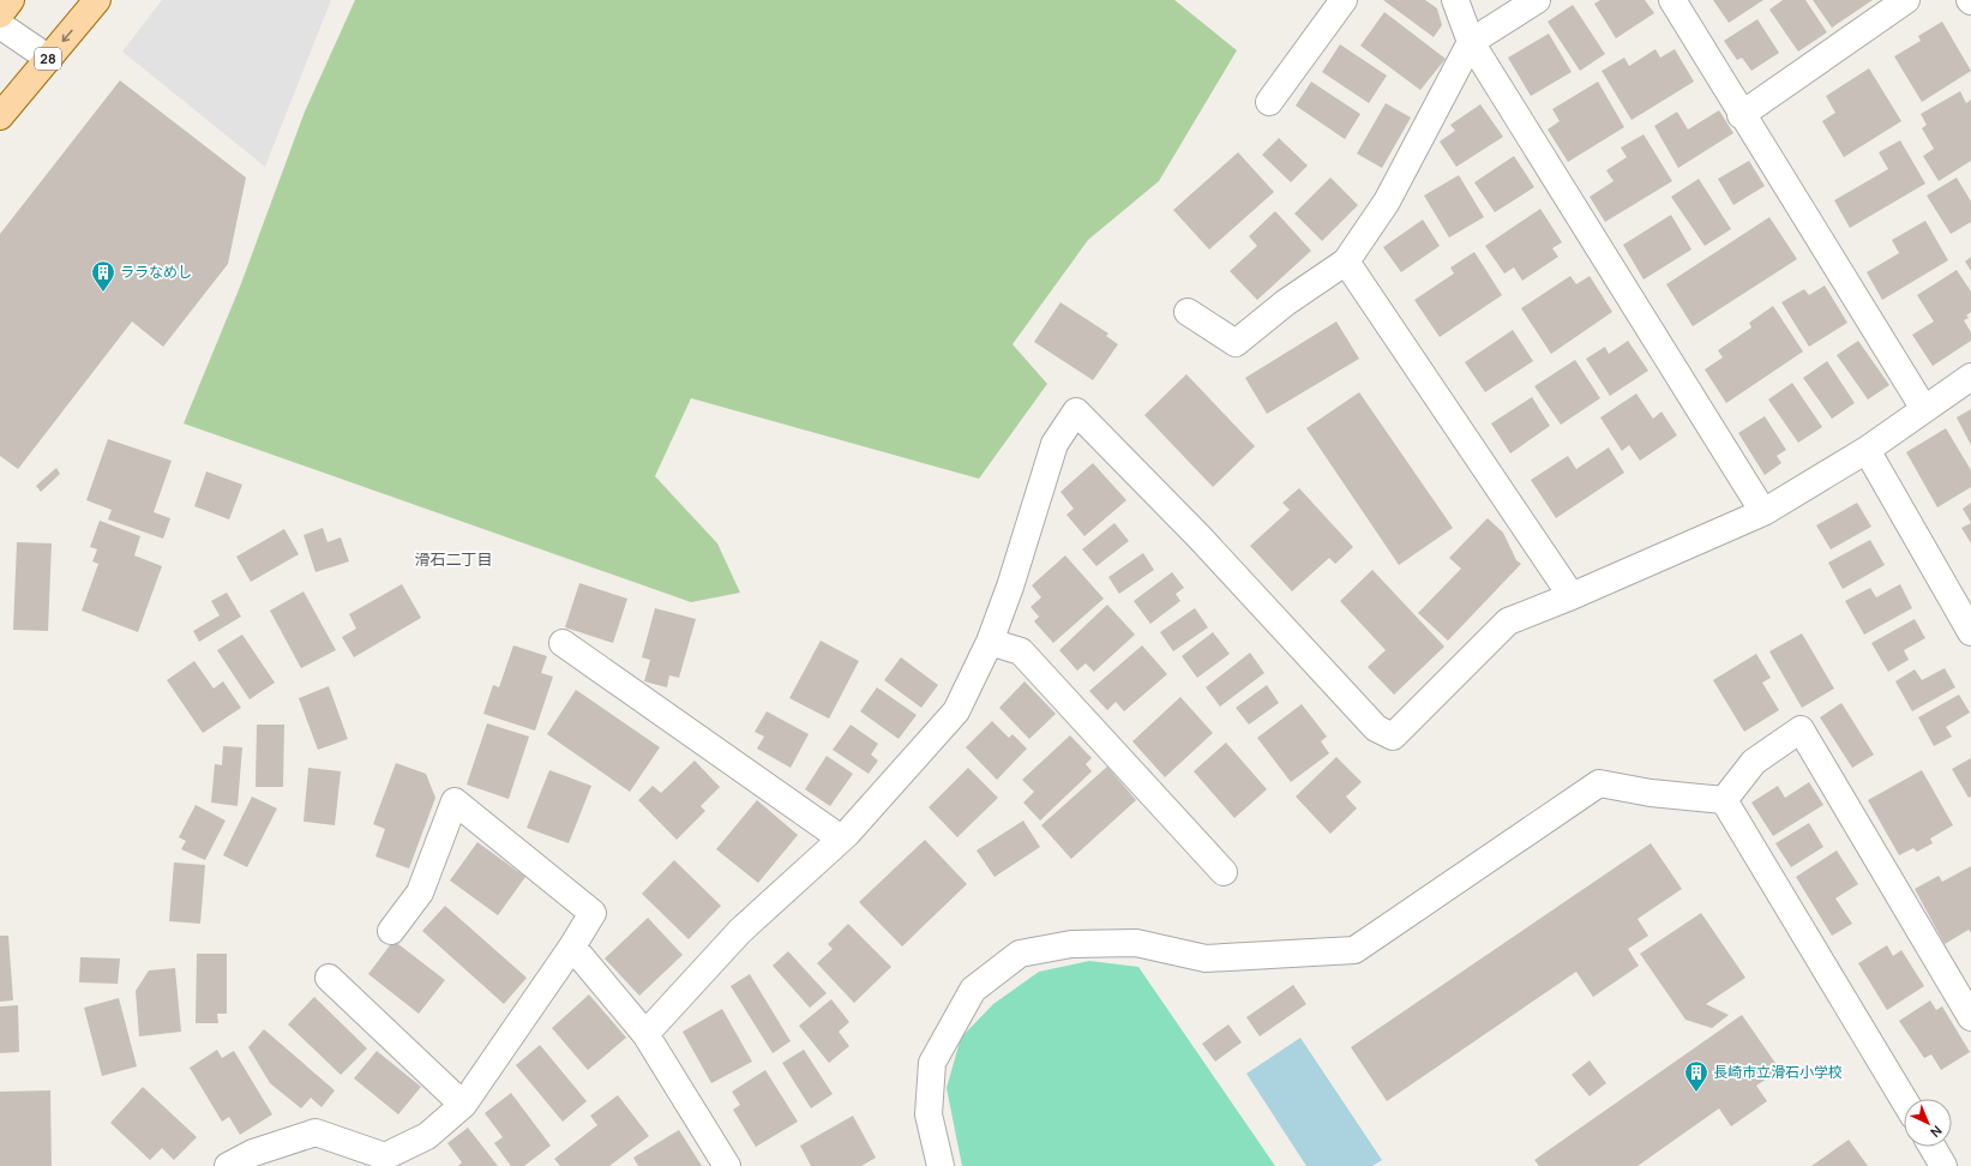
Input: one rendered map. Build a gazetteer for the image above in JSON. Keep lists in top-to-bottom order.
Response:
{
  "streets": {
    "main road": ["28"]
  },
  "districts": ["滑石二丁目"],
  "places": {
    "building": ["ララなめし", "長崎市立滑石小学校"]
  },
  "north": "bottom right"
}
